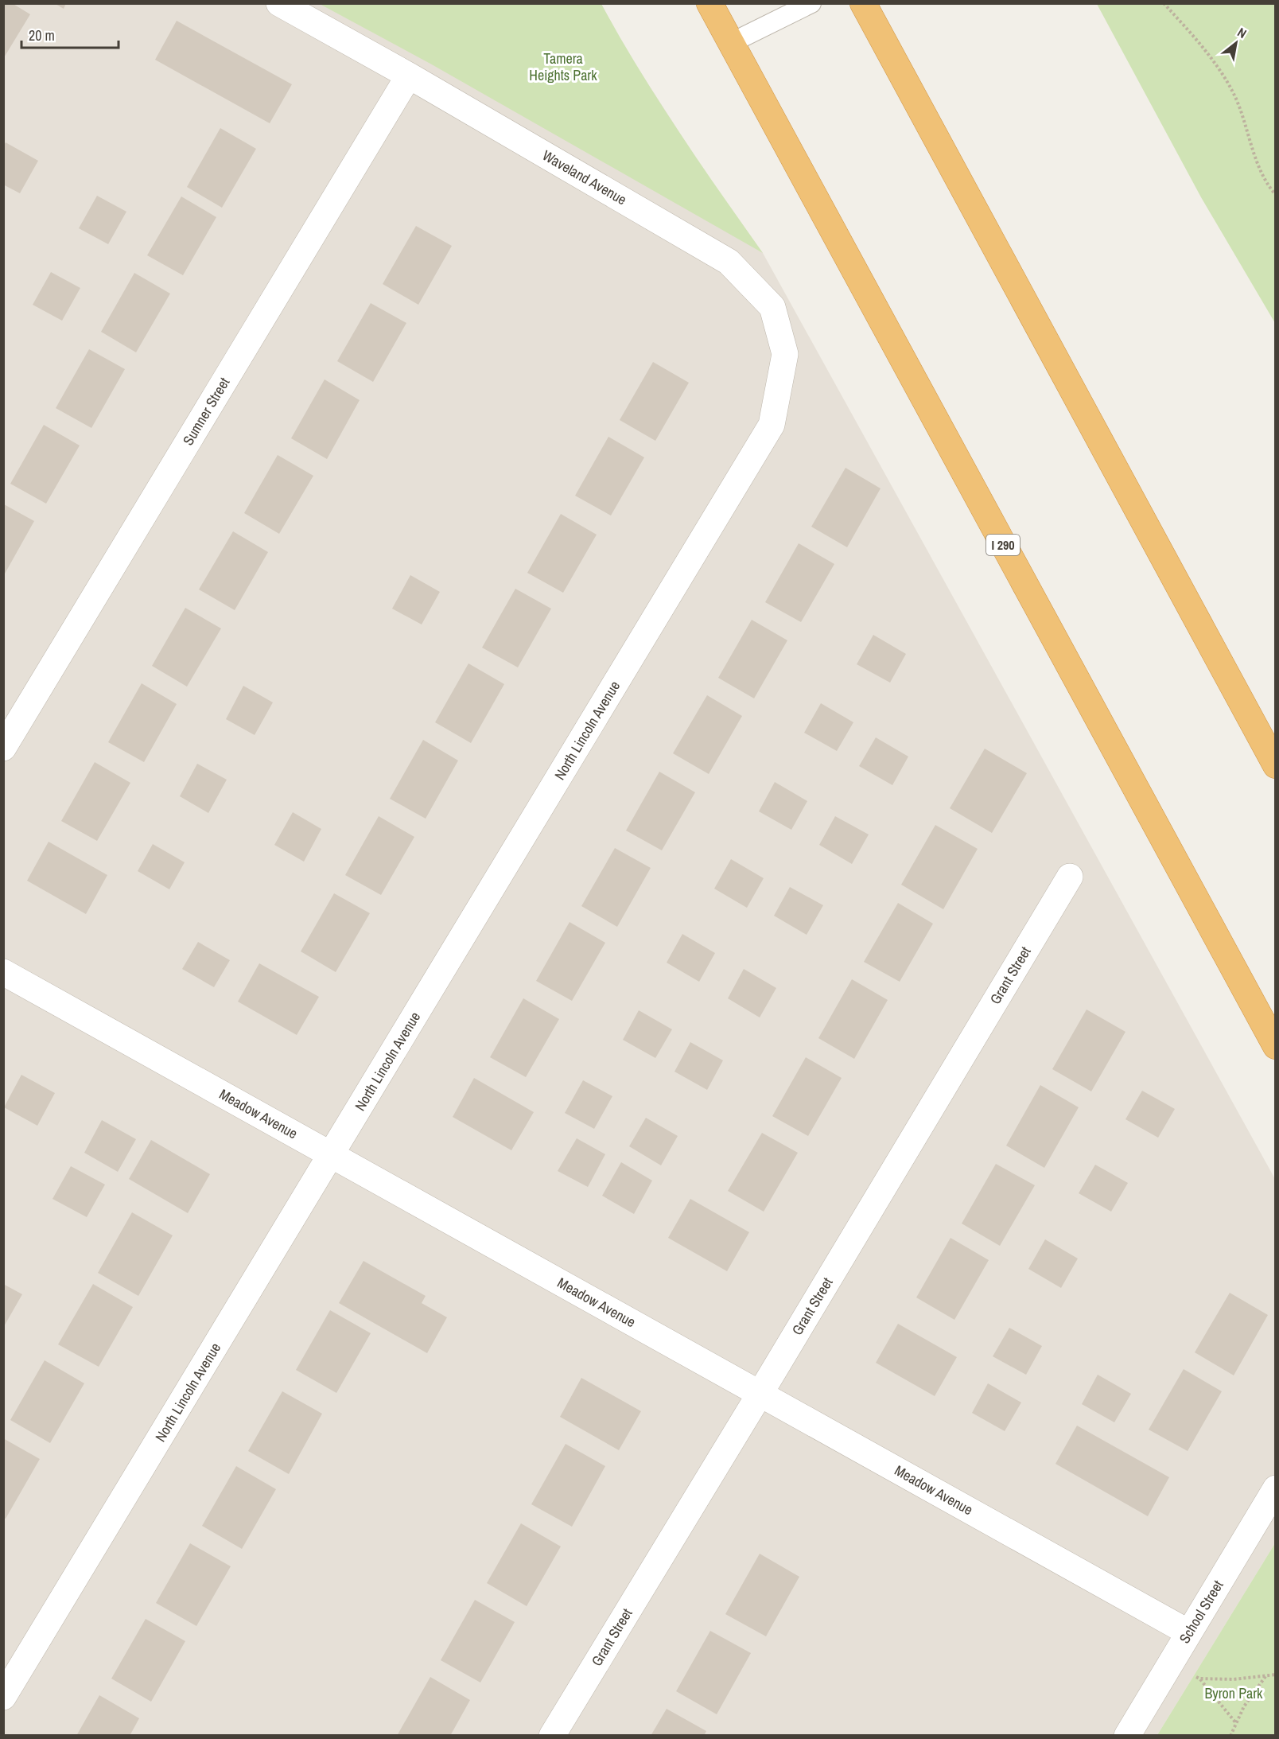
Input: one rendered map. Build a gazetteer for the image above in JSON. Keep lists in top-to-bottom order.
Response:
{
  "streets": {
    "highway": ["I 290"],
    "street": [
      "Waveland Avenue",
      "Sumner Street",
      "North Lincoln Avenue",
      "Grant Street",
      "Meadow Avenue",
      "School Street"
    ]
  },
  "crossings": [
    ["Waveland Avenue", "Sumner Street"],
    ["Waveland Avenue", "North Lincoln Avenue"],
    ["North Lincoln Avenue", "Meadow Avenue"],
    ["Grant Street", "Meadow Avenue"],
    ["Meadow Avenue", "School Street"]
  ],
  "parks": ["Tamera Heights Park", "Byron Park"],
  "scale_bar": "20 m",
  "north": "top right"
}
